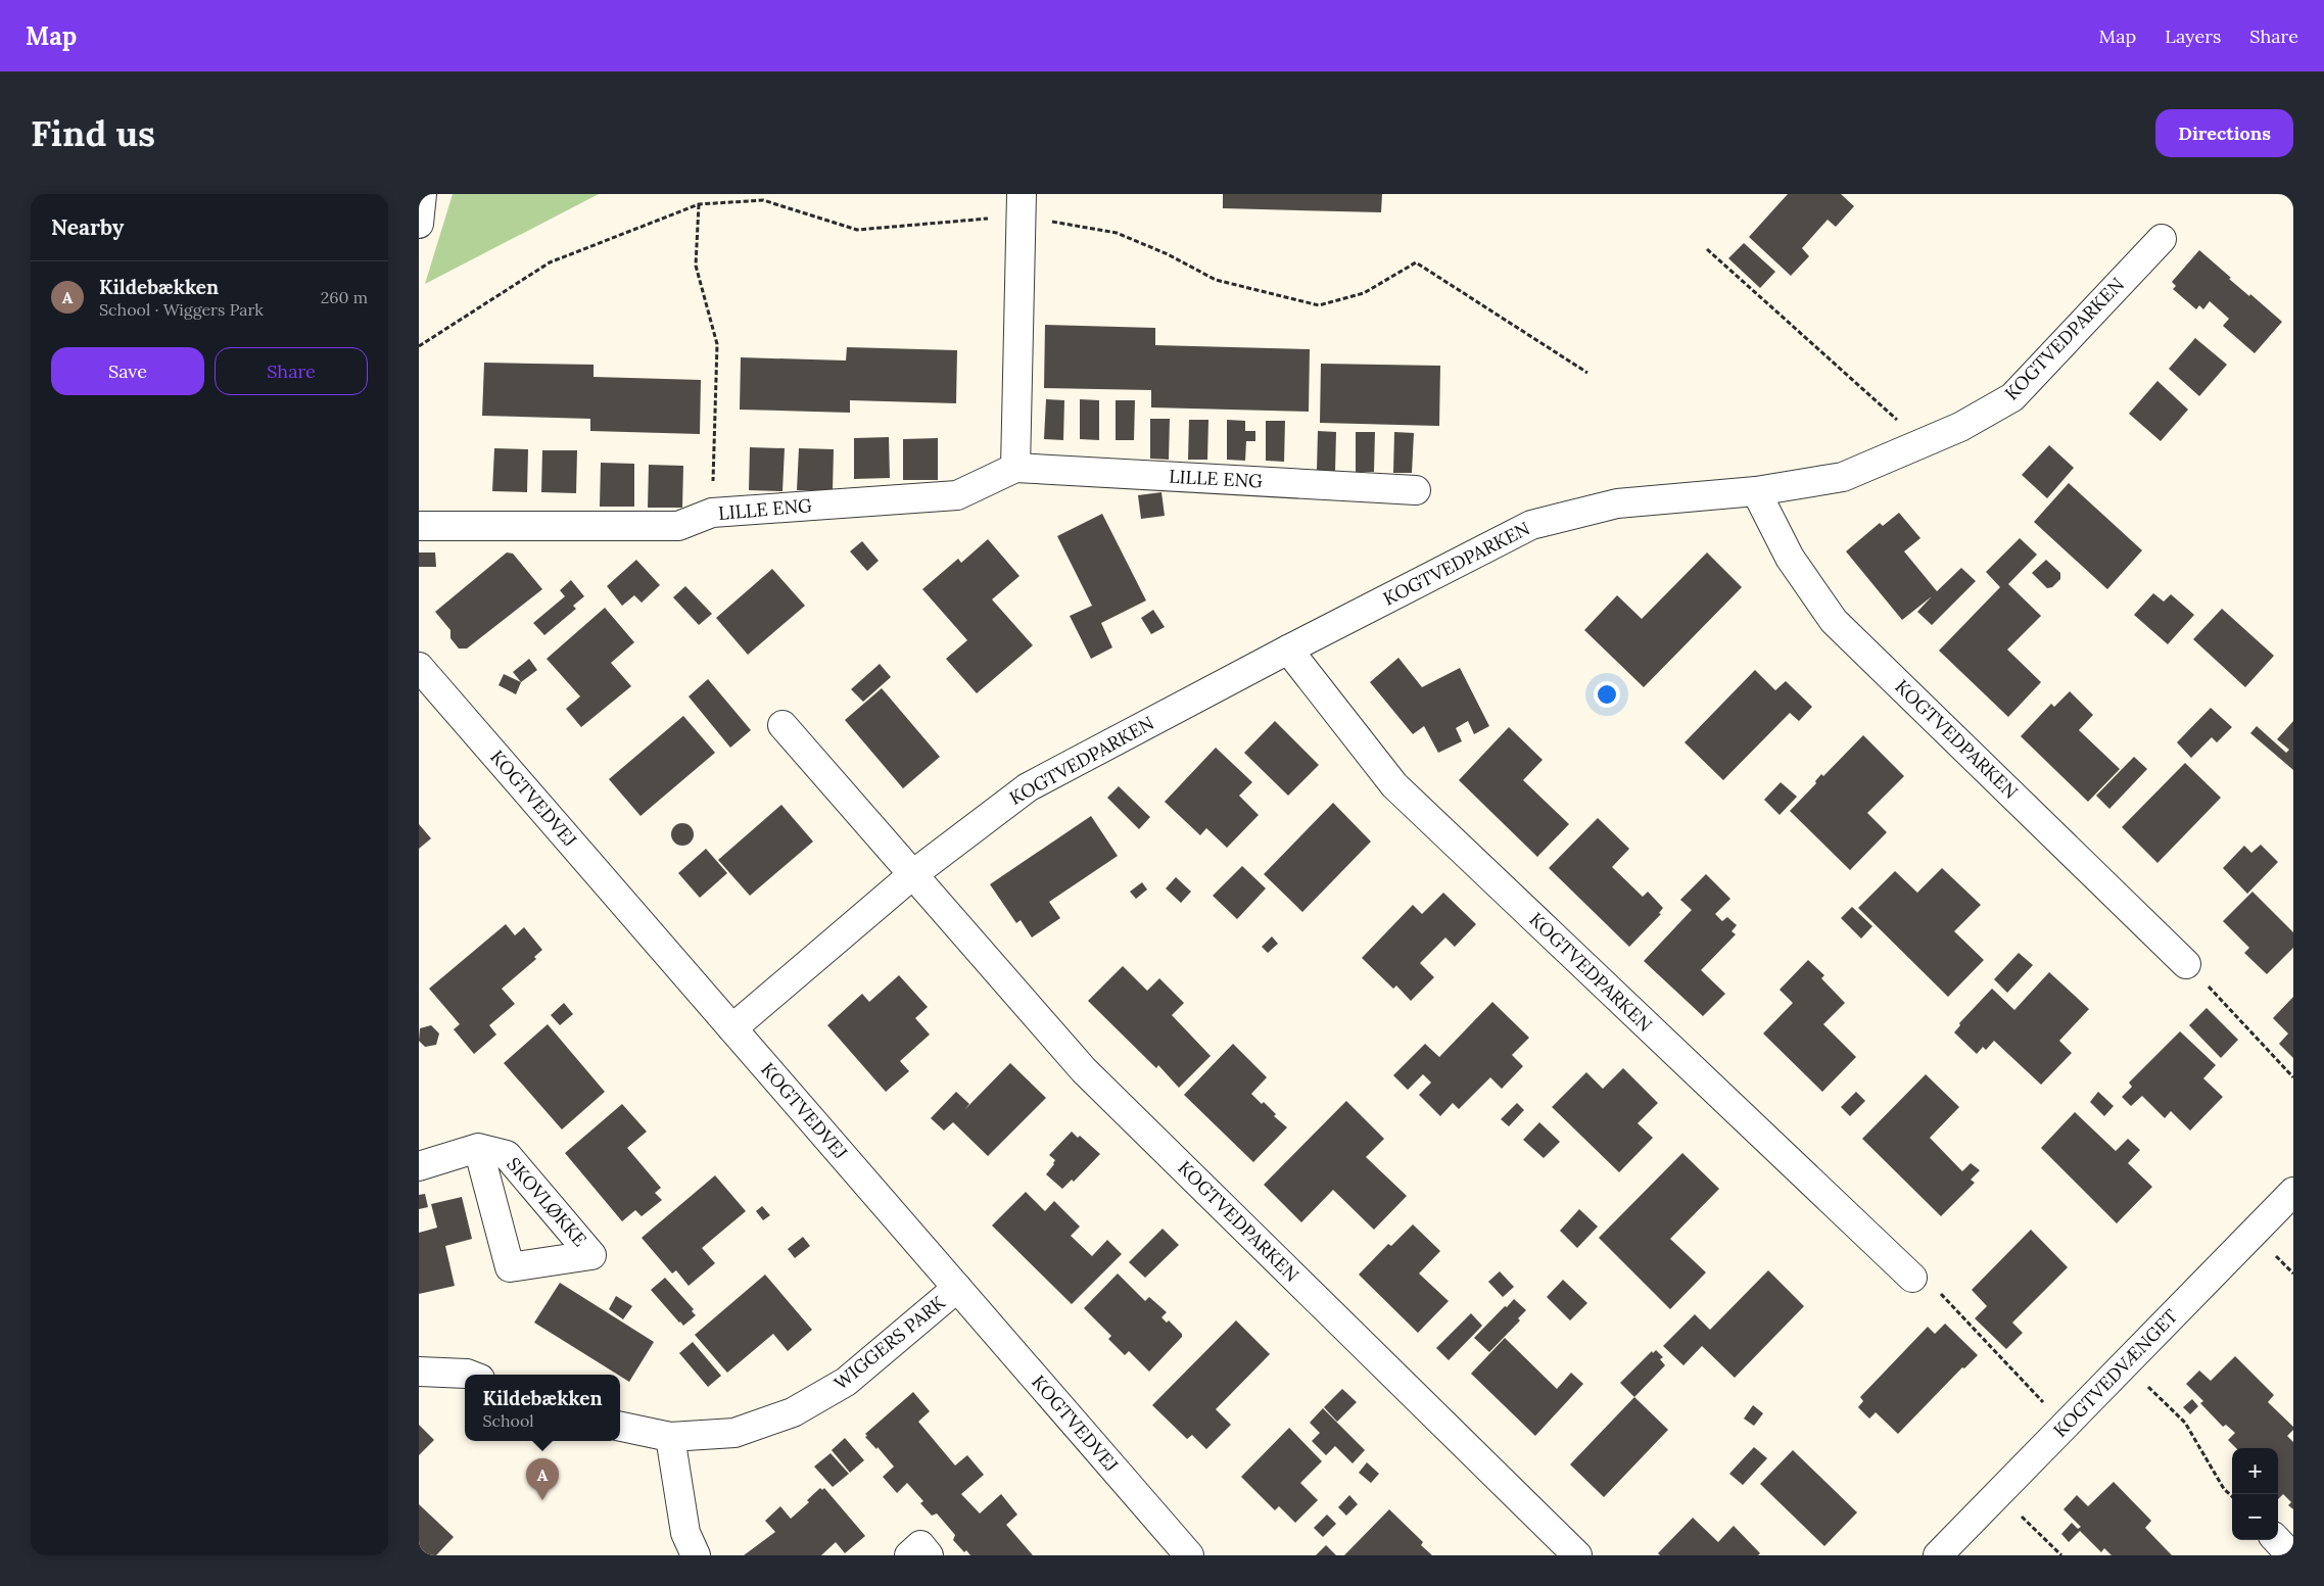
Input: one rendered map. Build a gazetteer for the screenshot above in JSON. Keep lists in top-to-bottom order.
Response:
{
  "streets": {
    "street": [
      "KOGTVEDPARKEN",
      "LILLE ENG",
      "KOGTVEDVEJ",
      "SKOVLØKKE",
      "WIGGERS PARK",
      "KOGTVEDVÆNGET"
    ]
  },
  "crossings": [
    ["KOGTVEDPARKEN", "KOGTVEDVEJ"],
    ["KOGTVEDVEJ", "WIGGERS PARK"]
  ],
  "page": {
    "header": "Map",
    "nav": ["Map", "Layers", "Share"],
    "buttons": [
      "Directions",
      ["Save", "Share"]
    ],
    "title": "Find us",
    "heading": "Nearby",
    "list": [
      {
        "mark": "A",
        "name": "Kildebækken",
        "note": "School · Wiggers Park",
        "value": "260 m"
      }
    ],
    "popup": ["Kildebækken", "School"],
    "map_buttons": ["+", "−"],
    "pins": "A"
  }
}
